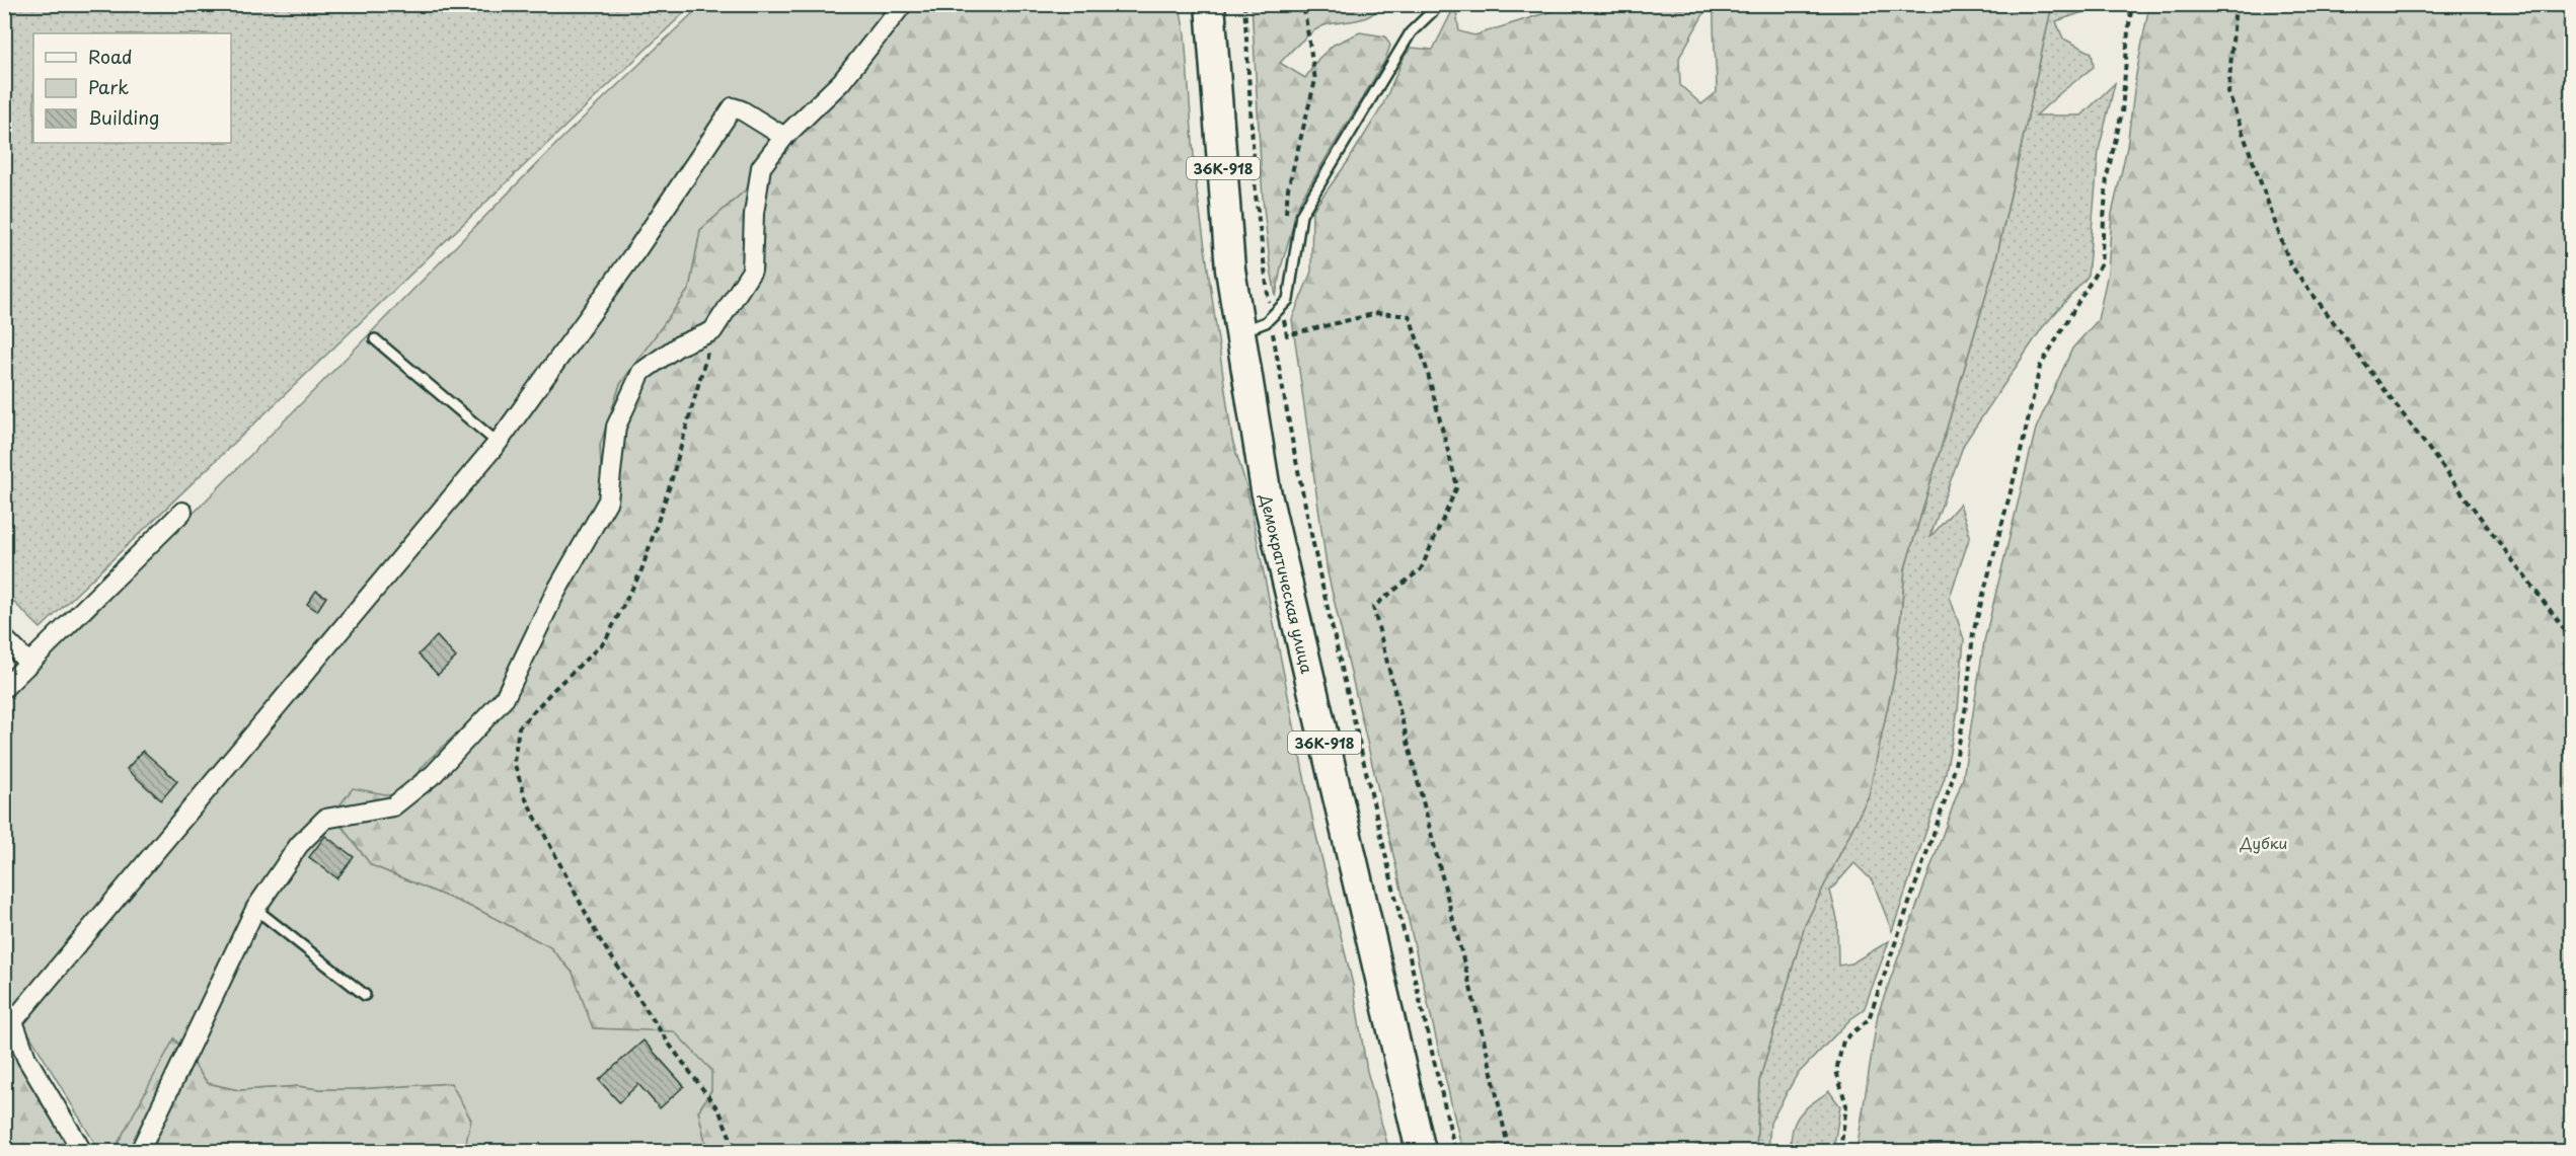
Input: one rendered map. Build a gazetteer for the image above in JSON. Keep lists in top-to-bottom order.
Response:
{
  "streets": {
    "main road": ["36К-918", "Демократическая улица"]
  },
  "parks": ["Дубки"],
  "legend": ["Road", "Park", "Building"]
}
